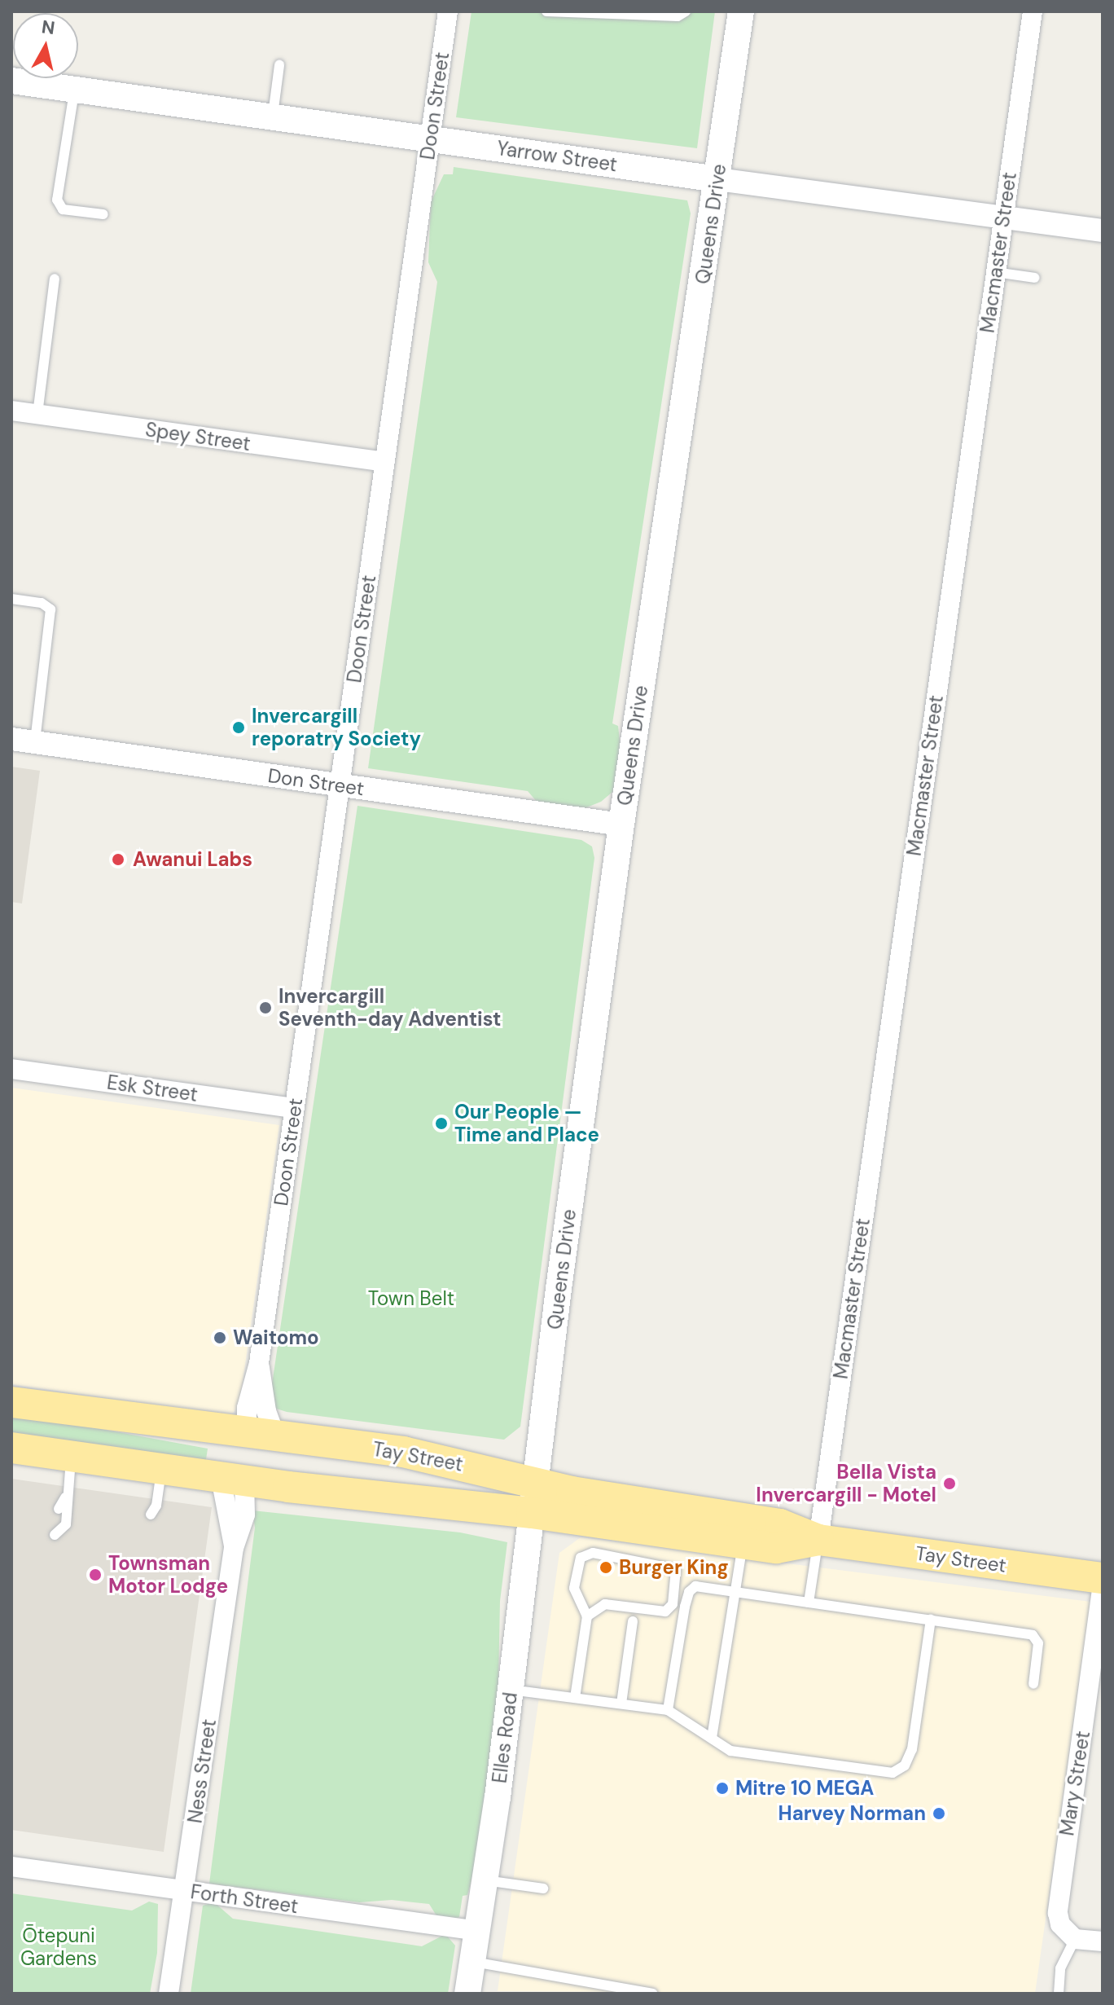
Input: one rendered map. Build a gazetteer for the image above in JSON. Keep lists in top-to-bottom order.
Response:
{
  "streets": {
    "highway": ["Tay Street"],
    "main road": ["Yarrow Street", "Queens Drive", "Elles Road"],
    "street": [
      "Doon Street",
      "Macmaster Street",
      "Spey Street",
      "Don Street",
      "Esk Street",
      "Ness Street",
      "Mary Street",
      "Forth Street"
    ]
  },
  "crossings": [
    ["Doon Street", "Yarrow Street"],
    ["Doon Street", "Spey Street"],
    ["Doon Street", "Don Street"],
    ["Doon Street", "Esk Street"],
    ["Doon Street", "Tay Street"],
    ["Yarrow Street", "Queens Drive"],
    ["Yarrow Street", "Macmaster Street"],
    ["Queens Drive", "Don Street"],
    ["Queens Drive", "Tay Street"],
    ["Queens Drive", "Elles Road"],
    ["Macmaster Street", "Tay Street"],
    ["Tay Street", "Elles Road"],
    ["Tay Street", "Ness Street"],
    ["Elles Road", "Forth Street"],
    ["Ness Street", "Forth Street"]
  ],
  "parks": ["Town Belt", "Ōtepuni Gardens"],
  "places": [
    "Invercargill reporatry Society",
    "Awanui Labs",
    "Invercargill Seventh-day Adventist",
    "Our People — Time and Place",
    "Waitomo",
    "Bella Vista Invercargill - Motel",
    "Burger King",
    "Townsman Motor Lodge",
    "Mitre 10 MEGA",
    "Harvey Norman"
  ],
  "north": "top"
}
